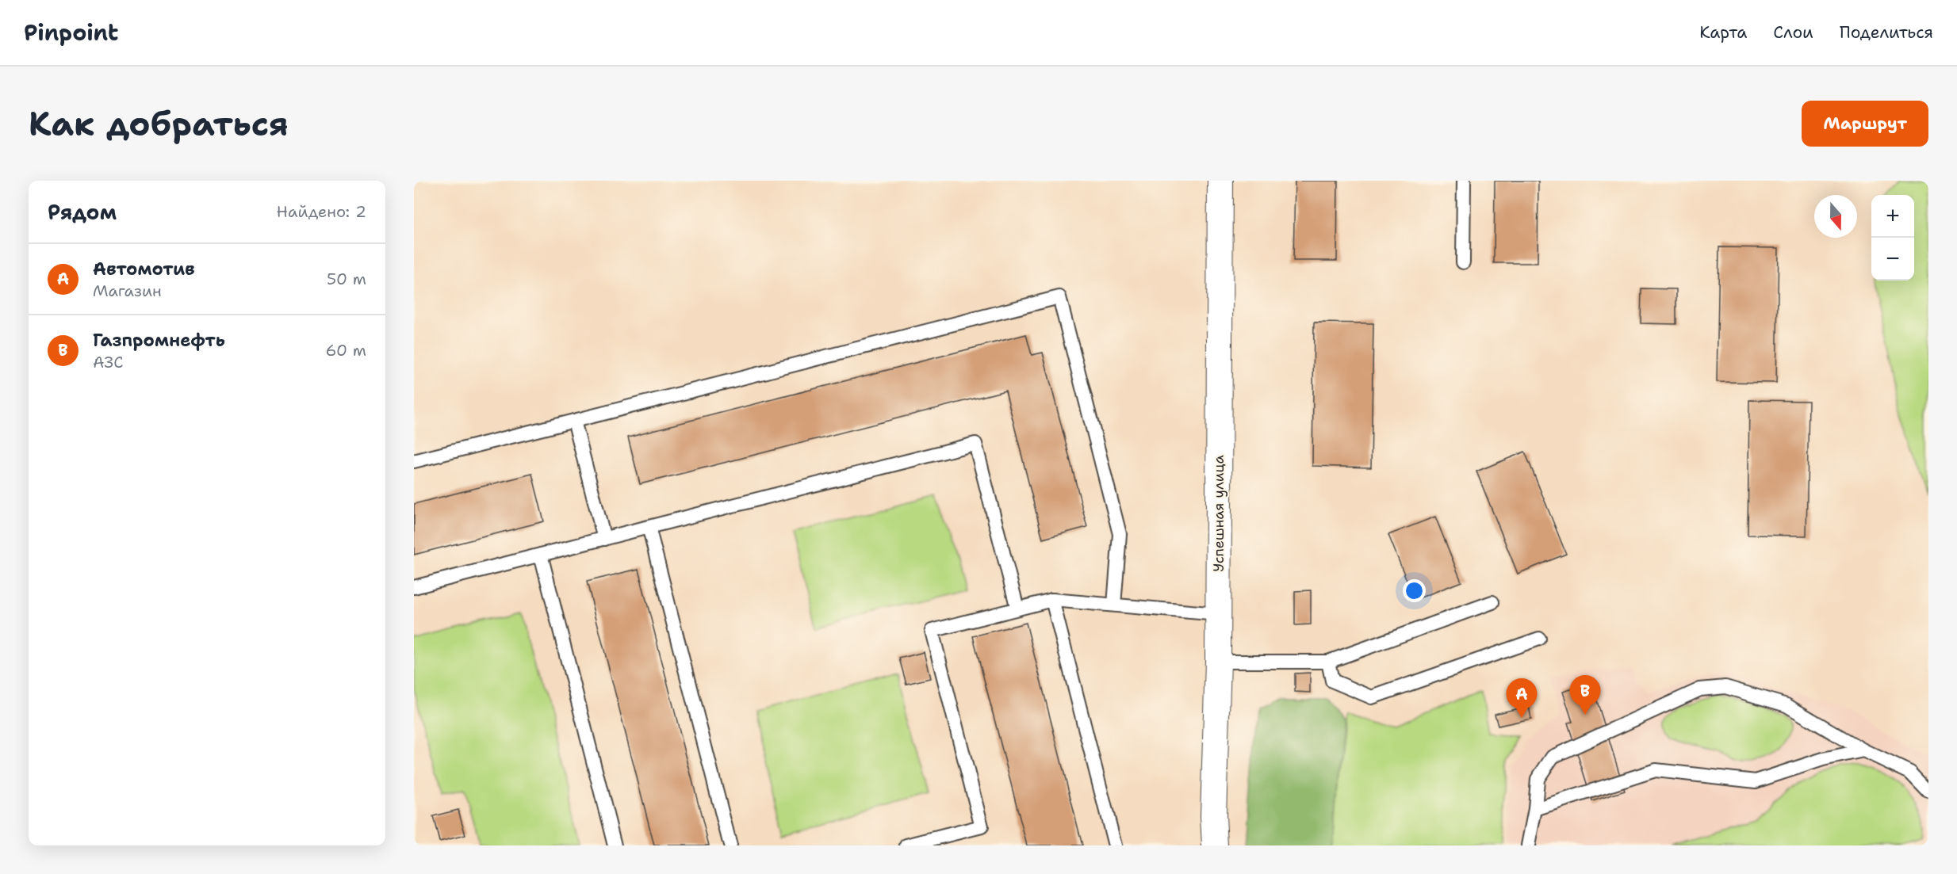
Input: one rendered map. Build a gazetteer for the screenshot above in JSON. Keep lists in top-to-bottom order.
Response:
{
  "streets": {
    "street": ["Успешная улица"]
  },
  "north": "bottom",
  "page": {
    "header": "Pinpoint",
    "nav": ["Карта", "Слои", "Поделиться"],
    "buttons": "Маршрут",
    "title": "Как добраться",
    "heading": ["Рядом", "Найдено: 2"],
    "map_buttons": ["+", "−"],
    "list": [
      {
        "mark": "A",
        "name": "Автомотив",
        "note": "Магазин",
        "value": "50 m"
      },
      {
        "mark": "B",
        "name": "Газпромнефть",
        "note": "АЗС",
        "value": "60 m"
      }
    ],
    "pins": ["B", "A"]
  }
}
